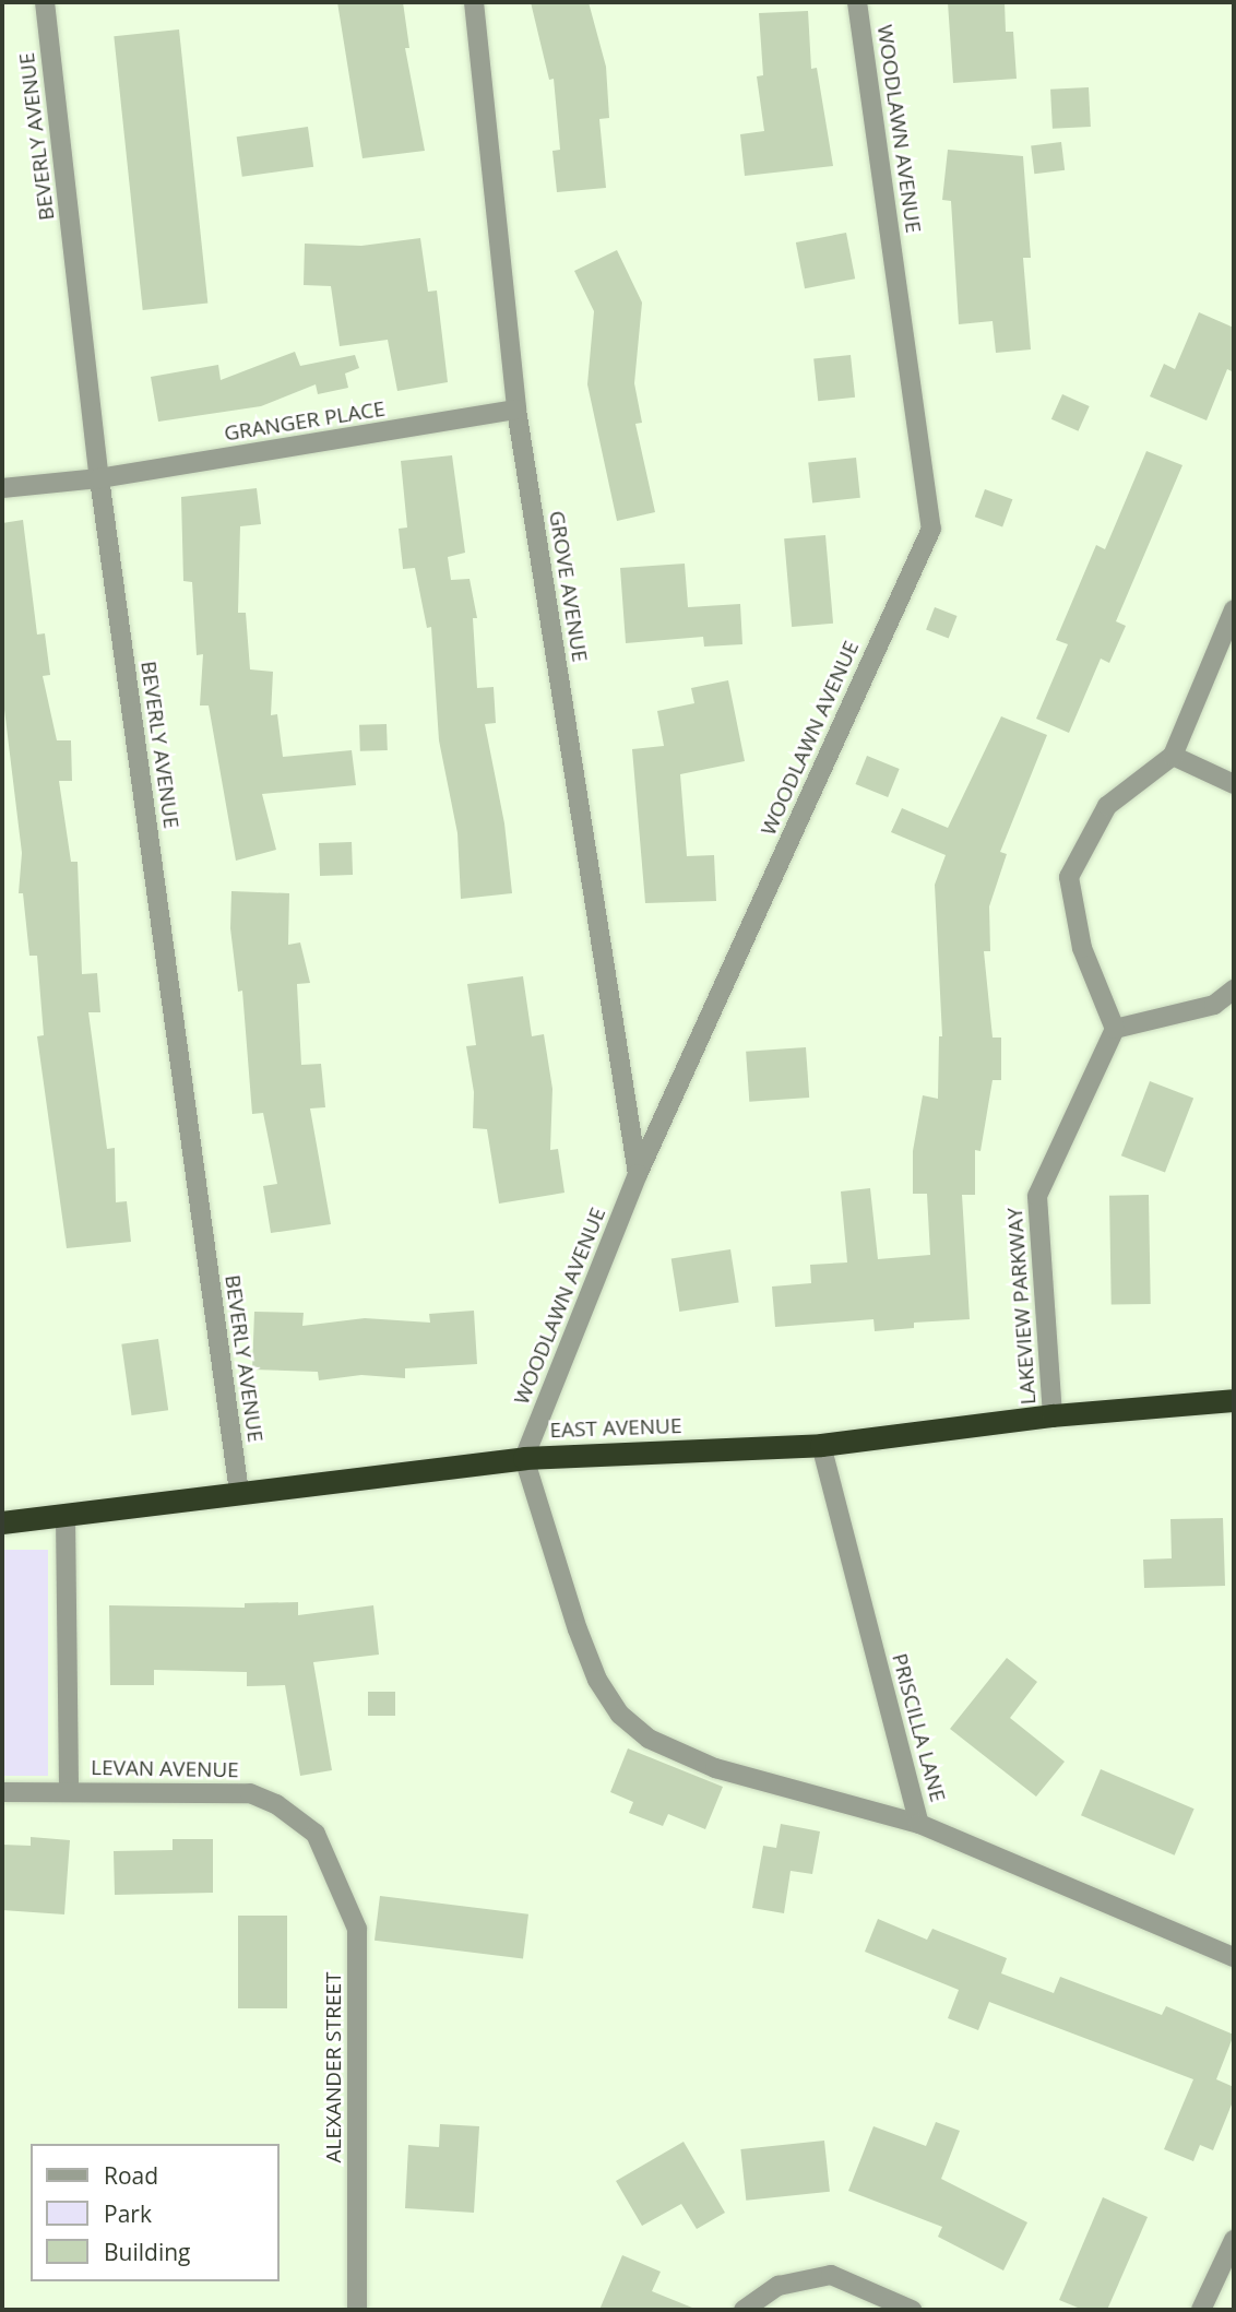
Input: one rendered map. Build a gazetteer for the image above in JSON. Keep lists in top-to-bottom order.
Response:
{
  "streets": {
    "highway": ["EAST AVENUE"],
    "street": [
      "WOODLAWN AVENUE",
      "BEVERLY AVENUE",
      "GRANGER PLACE",
      "GROVE AVENUE",
      "LAKEVIEW PARKWAY",
      "PRISCILLA LANE",
      "LEVAN AVENUE",
      "ALEXANDER STREET"
    ]
  },
  "crossings": [
    ["WOODLAWN AVENUE", "GROVE AVENUE"],
    ["WOODLAWN AVENUE", "EAST AVENUE"],
    ["BEVERLY AVENUE", "GRANGER PLACE"],
    ["BEVERLY AVENUE", "EAST AVENUE"],
    ["GRANGER PLACE", "GROVE AVENUE"],
    ["LAKEVIEW PARKWAY", "EAST AVENUE"],
    ["EAST AVENUE", "PRISCILLA LANE"],
    ["LEVAN AVENUE", "ALEXANDER STREET"]
  ],
  "legend": ["Road", "Park", "Building"]
}
